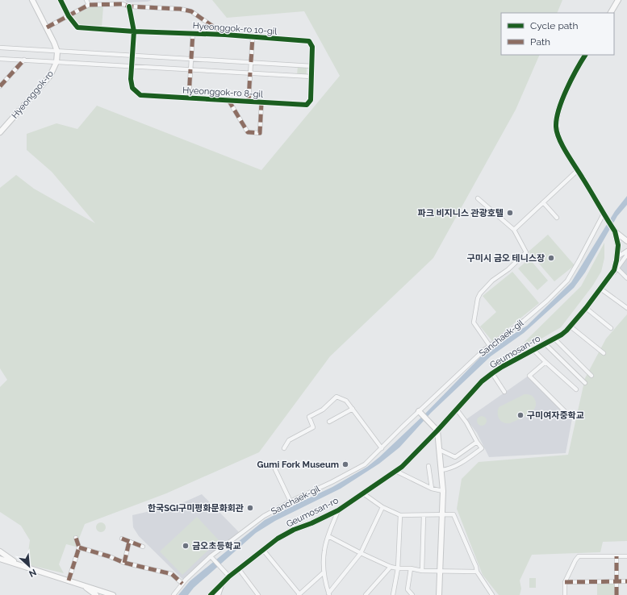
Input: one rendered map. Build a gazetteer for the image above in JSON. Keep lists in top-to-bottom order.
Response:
{
  "streets": {
    "street": [
      "Hyeonggok-ro 10-gil",
      "Hyeonggok-ro 8-gil",
      "Hyeonggok-ro",
      "Sanchaek-gil",
      "Geumosan-ro"
    ]
  },
  "crossings": [
    ["Hyeonggok-ro 10-gil", "Hyeonggok-ro 8-gil"],
    ["Sanchaek-gil", "Geumosan-ro"]
  ],
  "places": [
    "파크 비지니스 관광호텔",
    "구미시 금오 테니스장",
    "구미여자중학교",
    "Gumi Fork Museum",
    "한국SGI구미평화문화회관",
    "금오초등학교"
  ],
  "legend": ["Cycle path", "Path"],
  "north": "bottom right"
}
